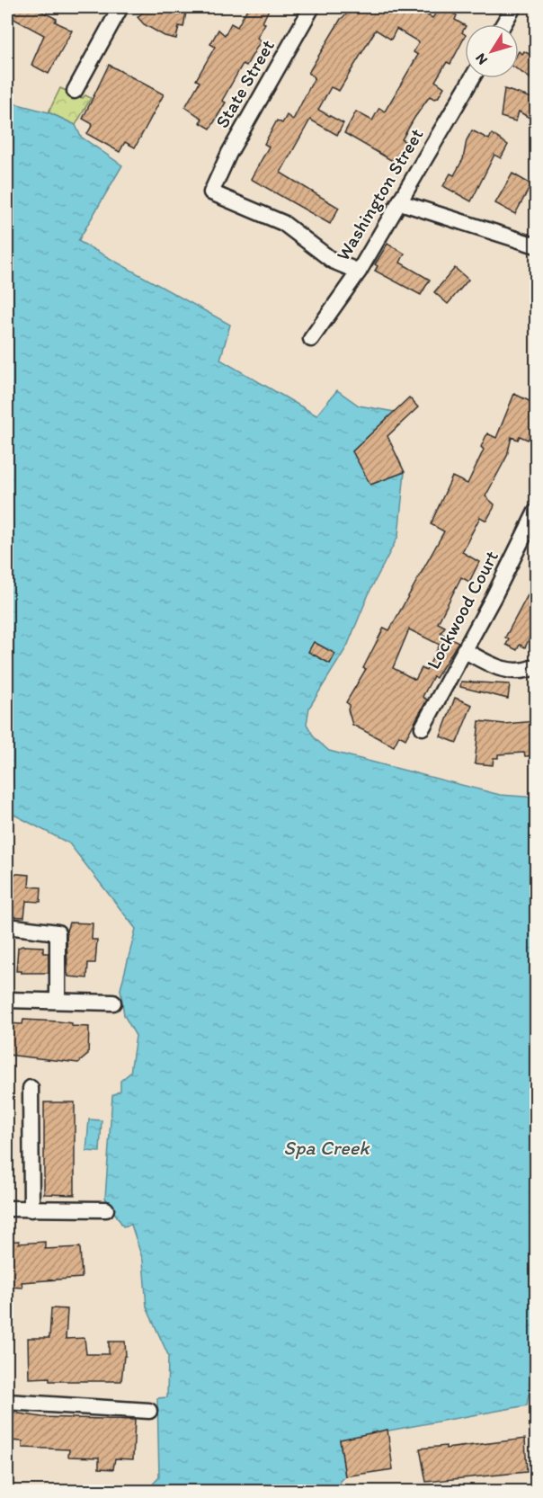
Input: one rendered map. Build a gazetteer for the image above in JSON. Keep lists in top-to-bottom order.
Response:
{
  "streets": {
    "street": ["State Street", "Washington Street", "Lockwood Court"]
  },
  "crossings": [
    ["State Street", "Washington Street"]
  ],
  "water": ["Spa Creek"],
  "north": "bottom left"
}
